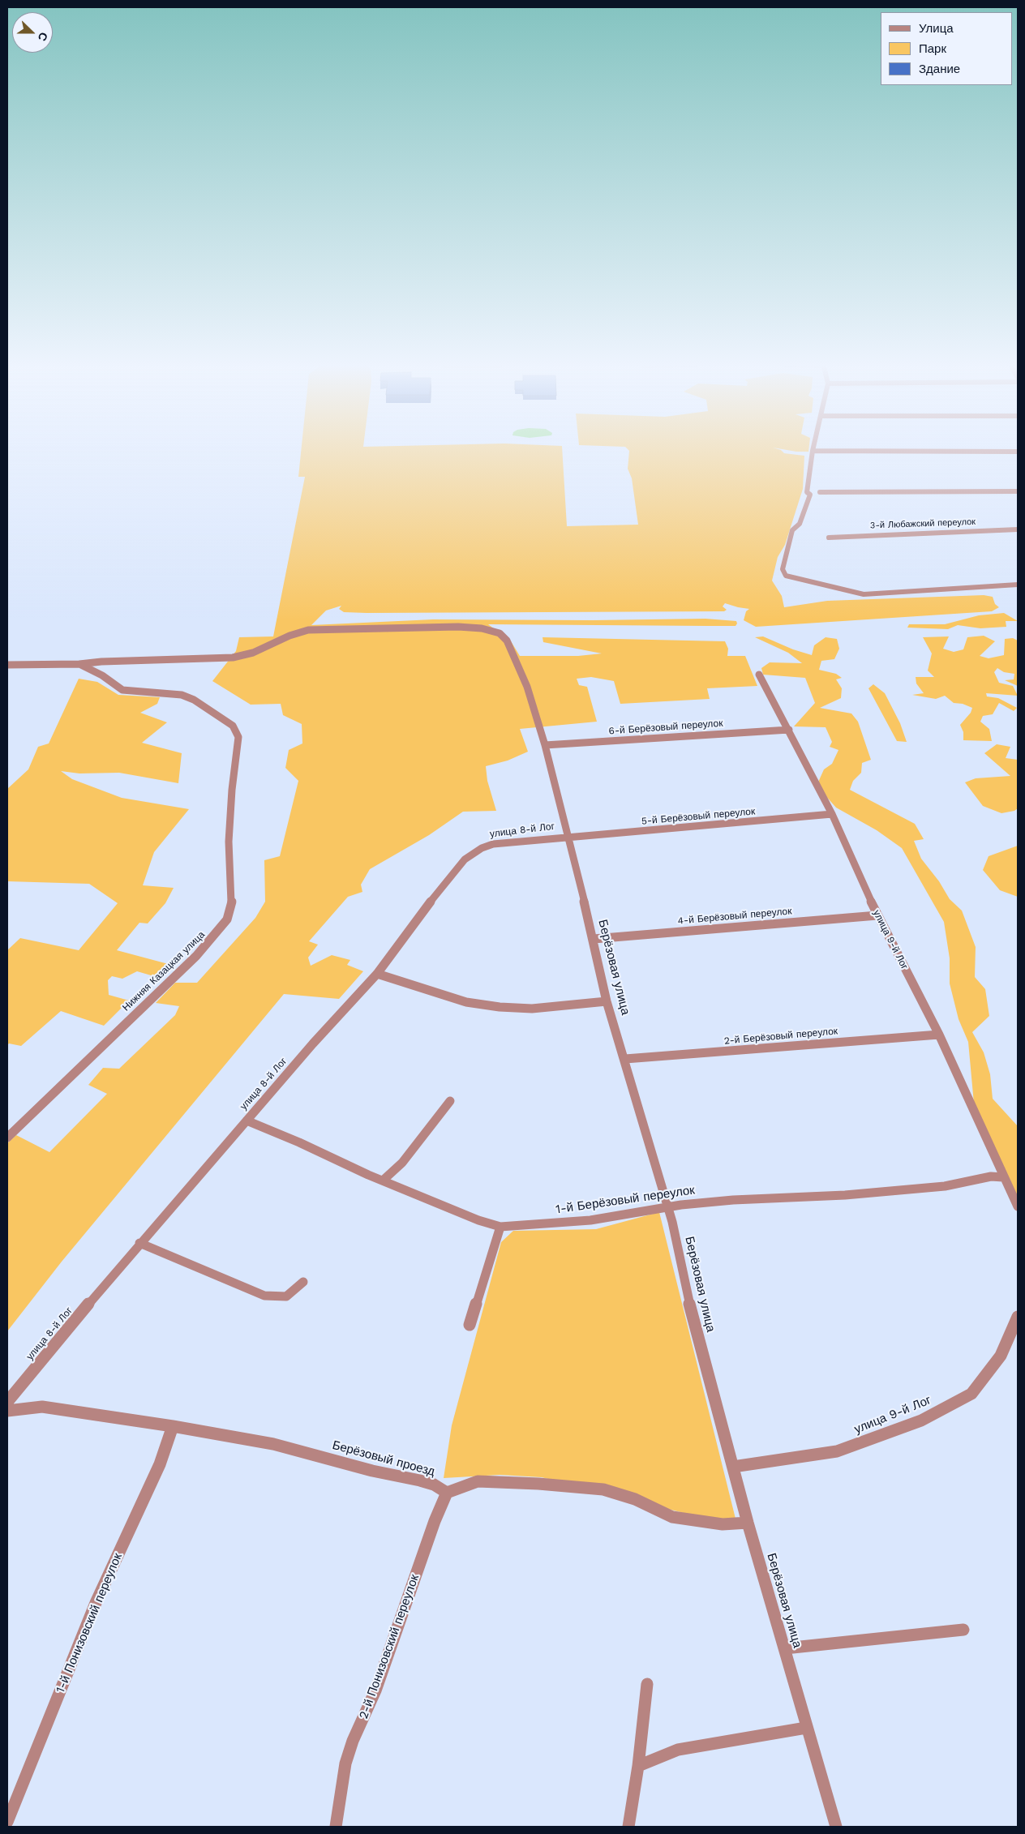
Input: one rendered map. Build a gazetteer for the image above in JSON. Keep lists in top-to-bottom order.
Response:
{
  "streets": {
    "street": [
      "3-й Любажский переулок",
      "6-й Берёзовый переулок",
      "5-й Берёзовый переулок",
      "улица 8-й Лог",
      "4-й Берёзовый переулок",
      "улица 9-й Лог",
      "Берёзовая улица",
      "Нижняя Казацкая улица",
      "2-й Берёзовый переулок",
      "1-й Берёзовый переулок",
      "Берёзовый проезд",
      "1-й Понизовский переулок",
      "2-й Понизовский переулок"
    ]
  },
  "crossings": [
    ["6-й Берёзовый переулок", "улица 9-й Лог"],
    ["6-й Берёзовый переулок", "Берёзовая улица"],
    ["5-й Берёзовый переулок", "улица 8-й Лог"],
    ["5-й Берёзовый переулок", "улица 9-й Лог"],
    ["5-й Берёзовый переулок", "Берёзовая улица"],
    ["улица 8-й Лог", "Берёзовая улица"],
    ["улица 8-й Лог", "1-й Берёзовый переулок"],
    ["4-й Берёзовый переулок", "улица 9-й Лог"],
    ["4-й Берёзовый переулок", "Берёзовая улица"],
    ["улица 9-й Лог", "Берёзовая улица"],
    ["улица 9-й Лог", "2-й Берёзовый переулок"],
    ["улица 9-й Лог", "1-й Берёзовый переулок"],
    ["Берёзовая улица", "Нижняя Казацкая улица"],
    ["Берёзовая улица", "2-й Берёзовый переулок"],
    ["Берёзовая улица", "1-й Берёзовый переулок"],
    ["Берёзовый проезд", "1-й Понизовский переулок"],
    ["Берёзовый проезд", "2-й Понизовский переулок"]
  ],
  "legend": ["Улица", "Парк", "Здание"],
  "north": "right"
}
